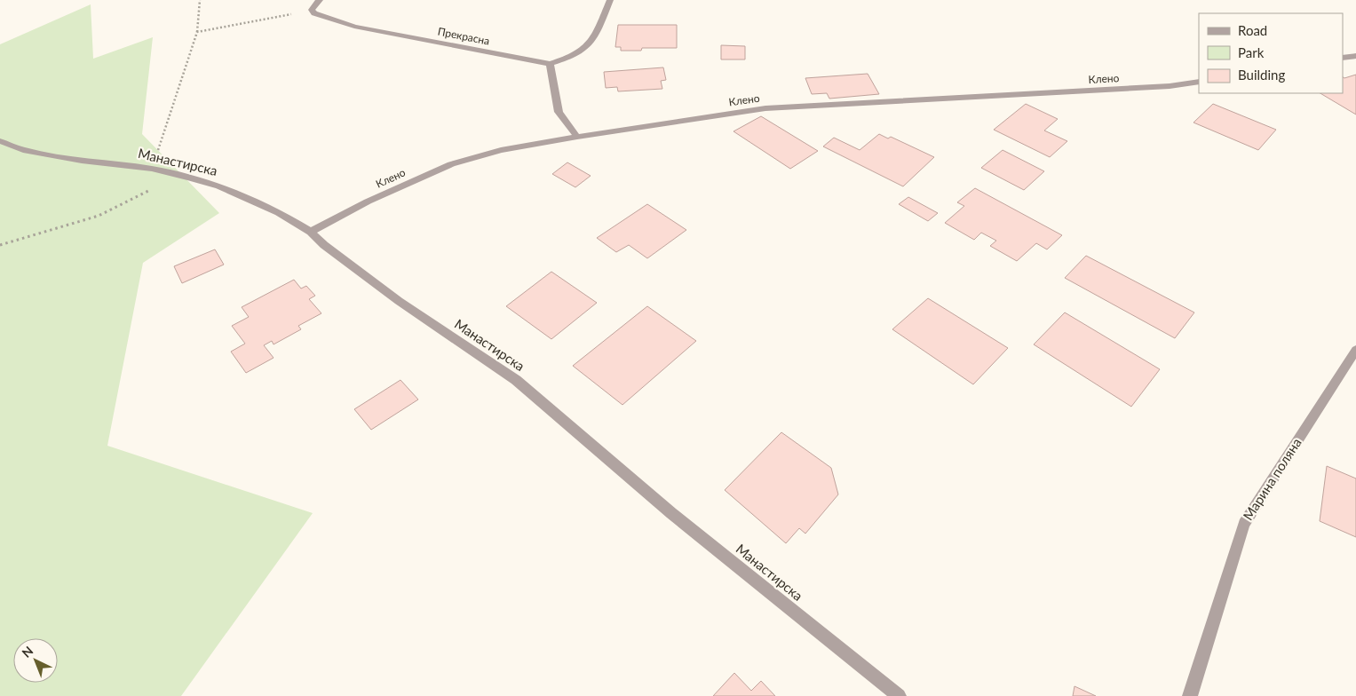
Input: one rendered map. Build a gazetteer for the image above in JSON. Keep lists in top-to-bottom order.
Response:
{
  "streets": {
    "street": [
      "Прекрасна",
      "Клено",
      "Манастирска",
      "Марина поляна"
    ]
  },
  "crossings": [
    ["Клено", "Манастирска"]
  ],
  "legend": ["Road", "Park", "Building"],
  "north": "top left"
}
